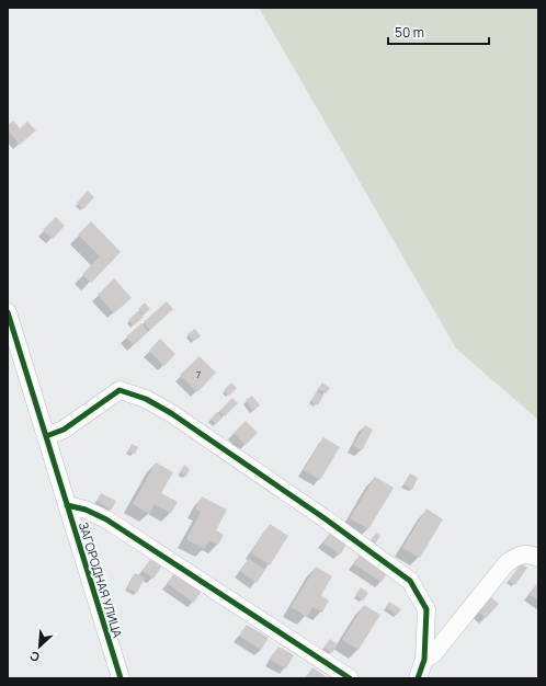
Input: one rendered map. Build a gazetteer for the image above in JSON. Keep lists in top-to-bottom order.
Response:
{
  "streets": {
    "street": ["ЗАГОРОДНАЯ УЛИЦА"]
  },
  "house_numbers": ["7"],
  "scale_bar": "50 m",
  "north": "bottom left"
}
